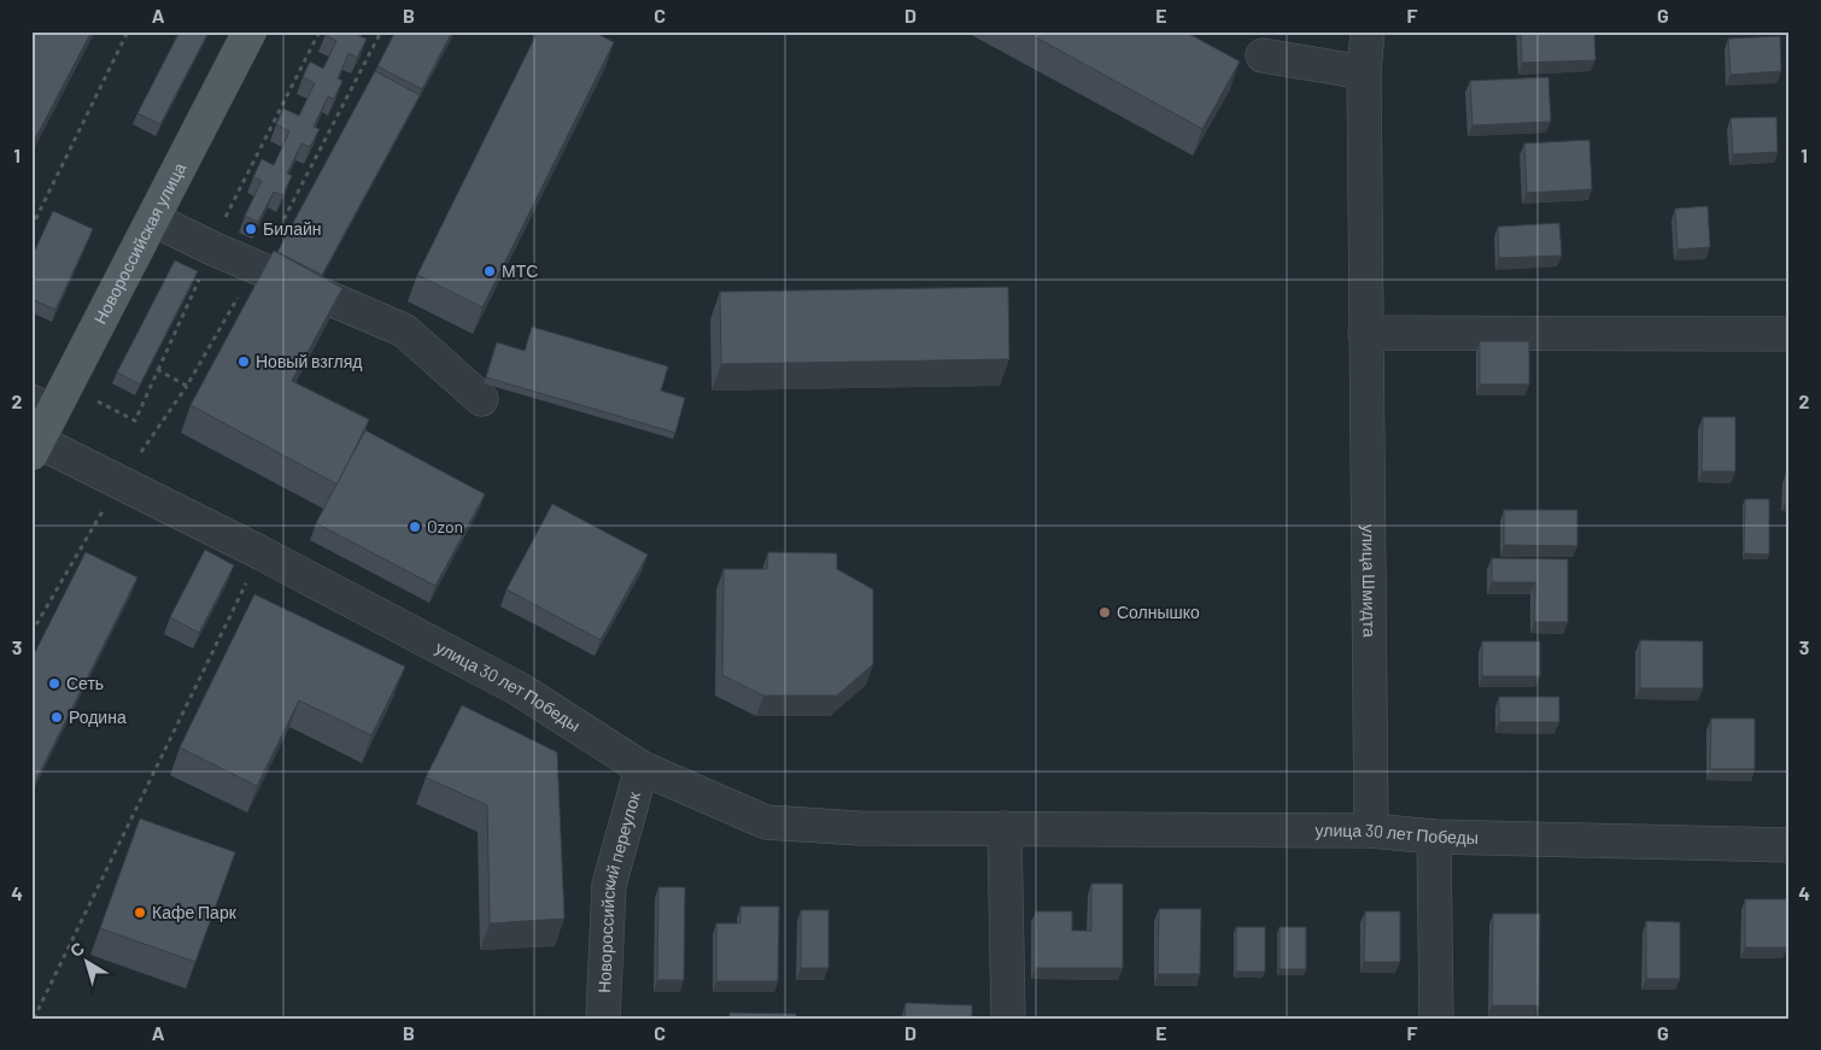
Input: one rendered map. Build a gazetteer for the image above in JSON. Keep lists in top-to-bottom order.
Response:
{
  "streets": {
    "main road": ["Новороссийская улица"],
    "street": ["улица Шмидта", "улица 30 лет Победы", "Новороссийский переулок"]
  },
  "crossings": [
    ["Новороссийская улица", "улица 30 лет Победы"],
    ["улица Шмидта", "улица 30 лет Победы"],
    ["улица 30 лет Победы", "Новороссийский переулок"]
  ],
  "places": [
    "Билайн",
    "МТС",
    "Новый взгляд",
    "Ozon",
    "Солнышко",
    "Сеть",
    "Родина",
    "Кафе Парк"
  ],
  "north": "top left",
  "grid": {
    "columns": [
      "A",
      "B",
      "C",
      "D",
      "E",
      "F",
      "G"
    ],
    "rows": [
      "1",
      "2",
      "3",
      "4"
    ]
  }
}
